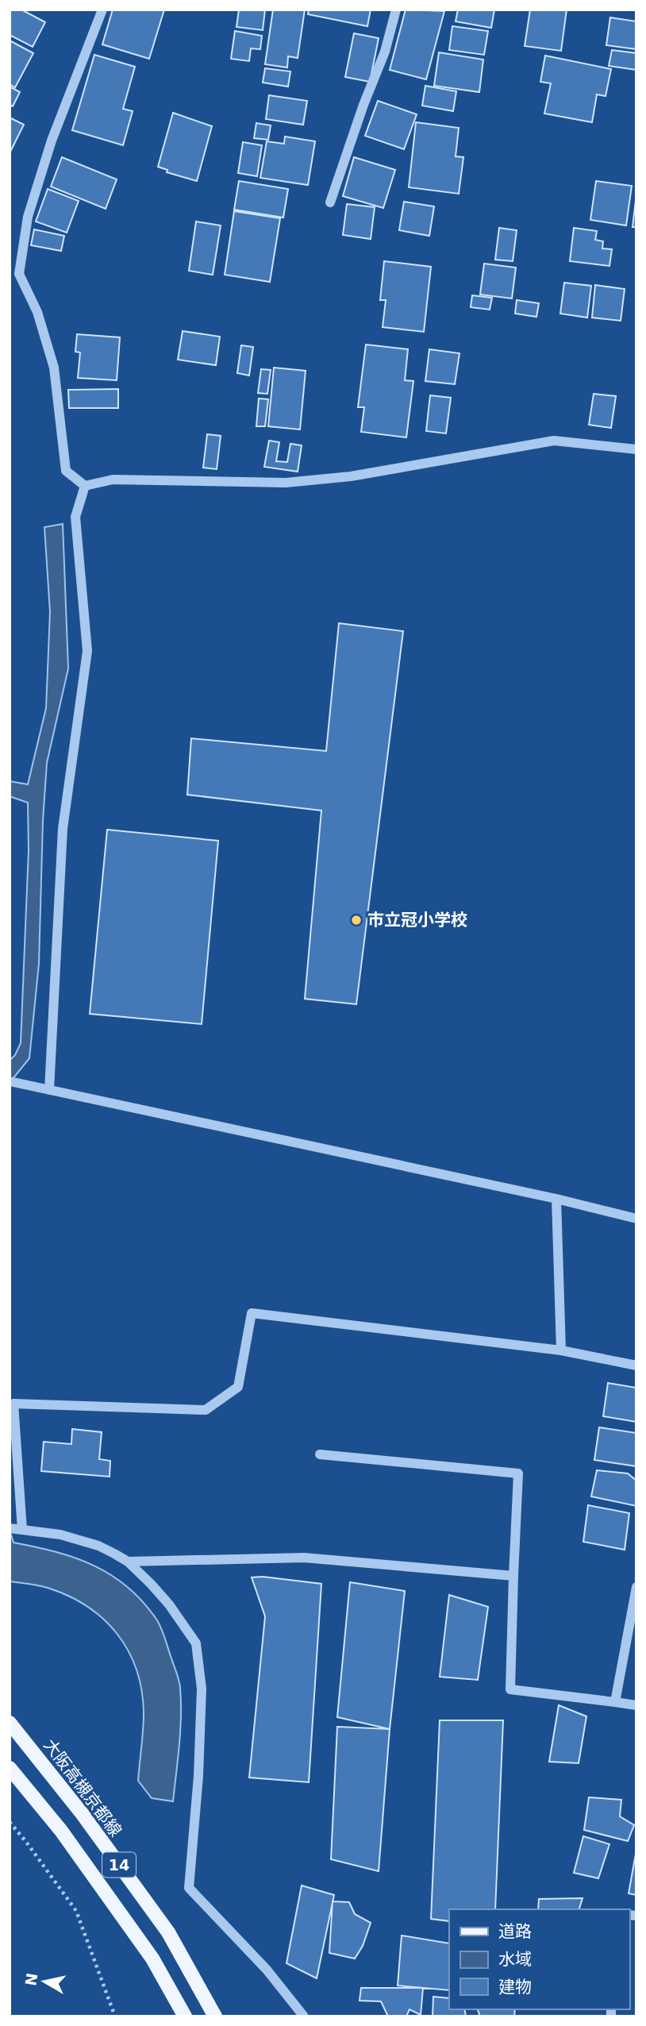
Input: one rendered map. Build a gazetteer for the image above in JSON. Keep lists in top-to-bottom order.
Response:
{
  "streets": {
    "main road": ["大阪高槻京都線", "14"]
  },
  "places": ["市立冠小学校"],
  "legend": ["道路", "水域", "建物"],
  "north": "left"
}
